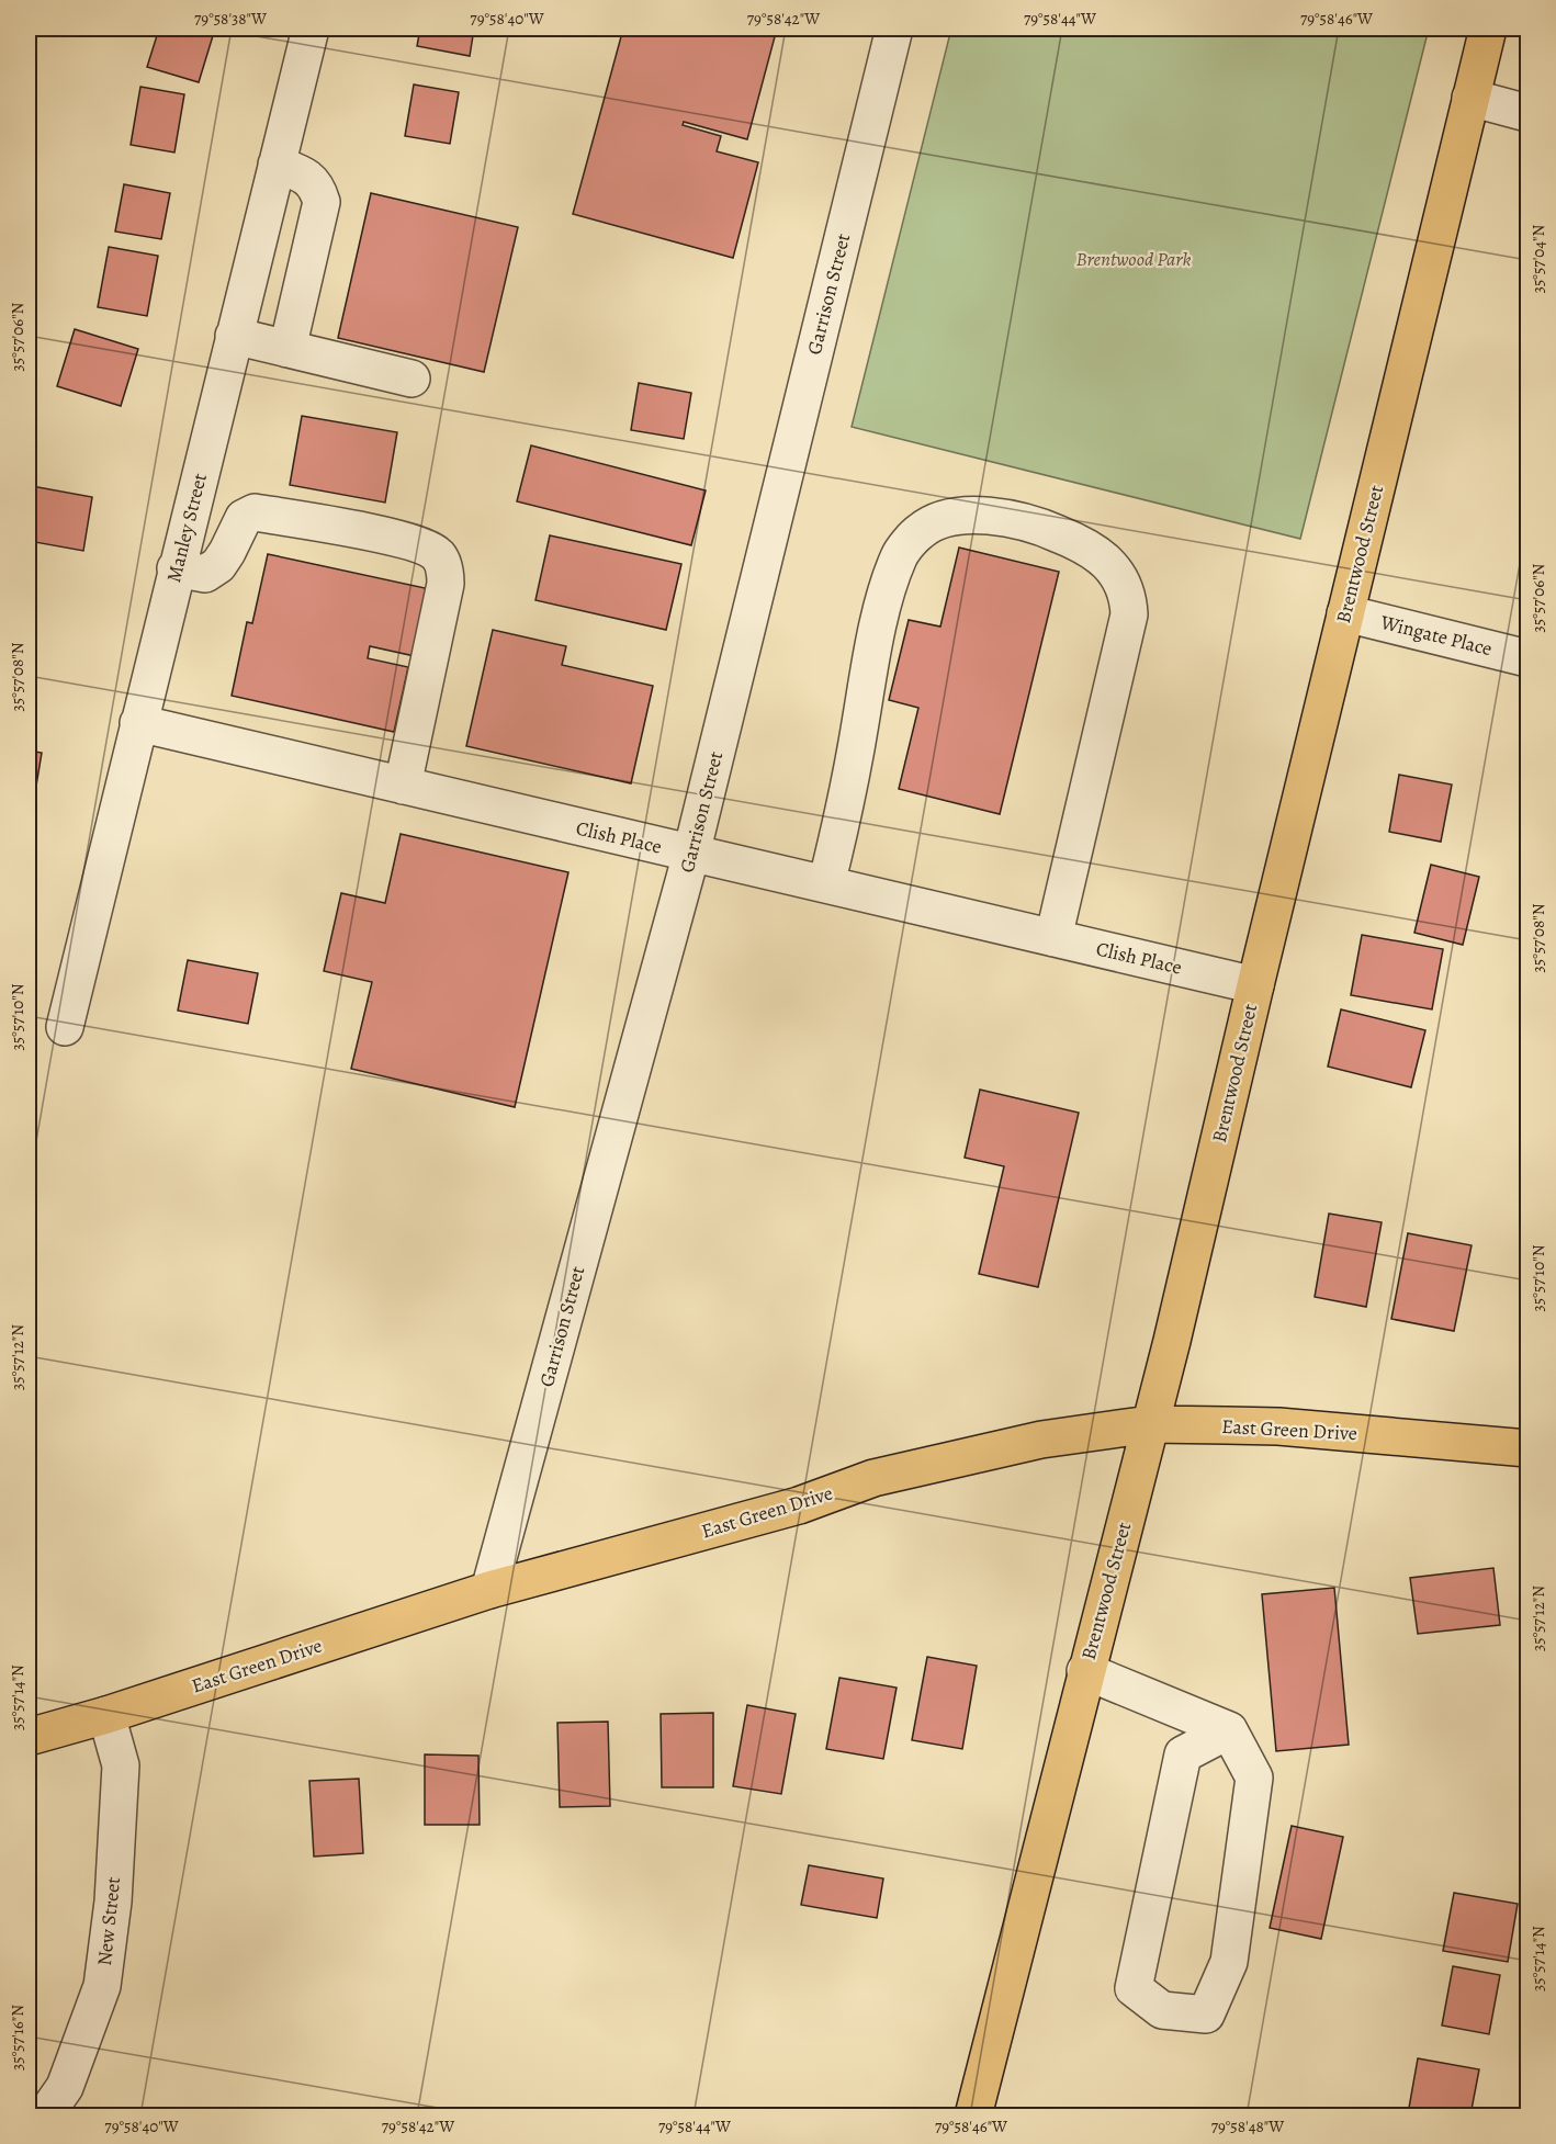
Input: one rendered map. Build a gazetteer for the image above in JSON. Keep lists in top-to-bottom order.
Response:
{
  "streets": {
    "main road": ["Brentwood Street", "East Green Drive"],
    "street": [
      "Garrison Street",
      "Manley Street",
      "Wingate Place",
      "Clish Place",
      "New Street"
    ]
  },
  "crossings": [
    ["Garrison Street", "Clish Place"],
    ["Garrison Street", "East Green Drive"],
    ["Manley Street", "Clish Place"],
    ["Brentwood Street", "Wingate Place"],
    ["Brentwood Street", "Clish Place"],
    ["Brentwood Street", "East Green Drive"],
    ["East Green Drive", "New Street"]
  ],
  "parks": ["Brentwood Park"],
  "coordinates": [
    "79°58'38\"W",
    "79°58'40\"W",
    "79°58'42\"W",
    "79°58'44\"W",
    "79°58'46\"W",
    "35°57'04\"N",
    "35°57'06\"N",
    "35°57'08\"N",
    "35°57'10\"N",
    "35°57'12\"N",
    "35°57'14\"N",
    "35°57'16\"N",
    "79°58'48\"W"
  ]
}
